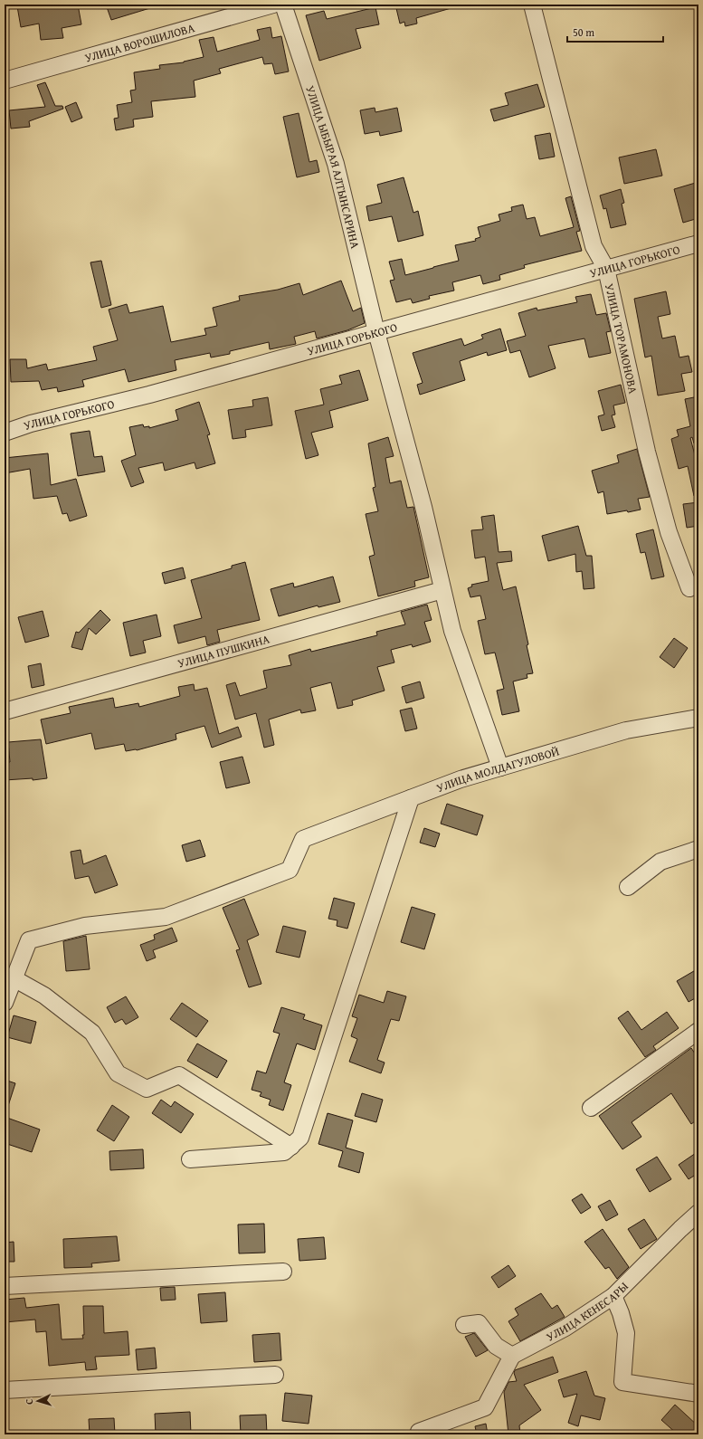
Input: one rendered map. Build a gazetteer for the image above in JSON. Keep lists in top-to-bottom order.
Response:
{
  "streets": {
    "street": [
      "УЛИЦА ВОРОШИЛОВА",
      "УЛИЦА ЫБЫРАЯ АЛТЫНСАРИНА",
      "УЛИЦА ГОРЬКОГО",
      "УЛИЦА ТОРАМОНОВА",
      "УЛИЦА ПУШКИНА",
      "УЛИЦА МОЛДАГУЛОВОЙ",
      "УЛИЦА КЕНЕСАРЫ"
    ]
  },
  "crossings": [
    ["УЛИЦА ЫБЫРАЯ АЛТЫНСАРИНА", "УЛИЦА ГОРЬКОГО"],
    ["УЛИЦА ЫБЫРАЯ АЛТЫНСАРИНА", "УЛИЦА ПУШКИНА"],
    ["УЛИЦА ЫБЫРАЯ АЛТЫНСАРИНА", "УЛИЦА МОЛДАГУЛОВОЙ"],
    ["УЛИЦА ГОРЬКОГО", "УЛИЦА ТОРАМОНОВА"]
  ],
  "scale_bar": "50 m",
  "north": "left"
}
